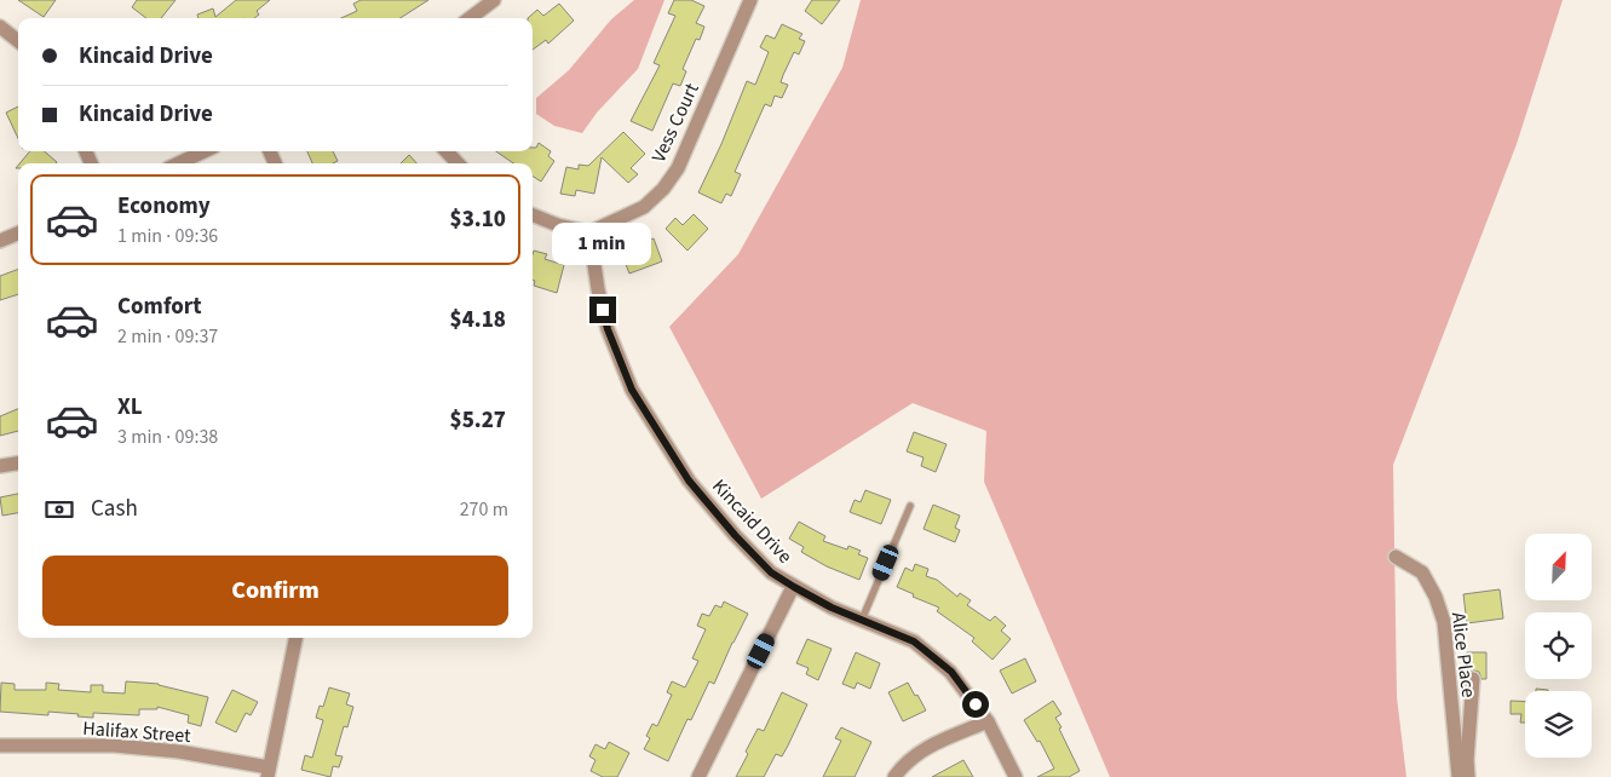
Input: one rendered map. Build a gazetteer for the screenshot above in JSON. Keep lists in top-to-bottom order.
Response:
{
  "streets": {
    "street": [
      "Vess Court",
      "Kincaid Drive",
      "Alice Place",
      "Halifax Street"
    ]
  },
  "crossings": [
    ["Vess Court", "Kincaid Drive"]
  ],
  "north": "top right",
  "page": {
    "banner": ["Kincaid Drive", "Kincaid Drive"],
    "list": [
      {
        "name": "Economy",
        "note": "1 min · 09:36",
        "value": "$3.10"
      },
      {
        "name": "Comfort",
        "note": "2 min · 09:37",
        "value": "$4.18"
      },
      {
        "name": "XL",
        "note": "3 min · 09:38",
        "value": "$5.27"
      }
    ],
    "bubble": "1 min",
    "pay": ["Cash", "270 m"],
    "buttons": "Confirm"
  }
}
